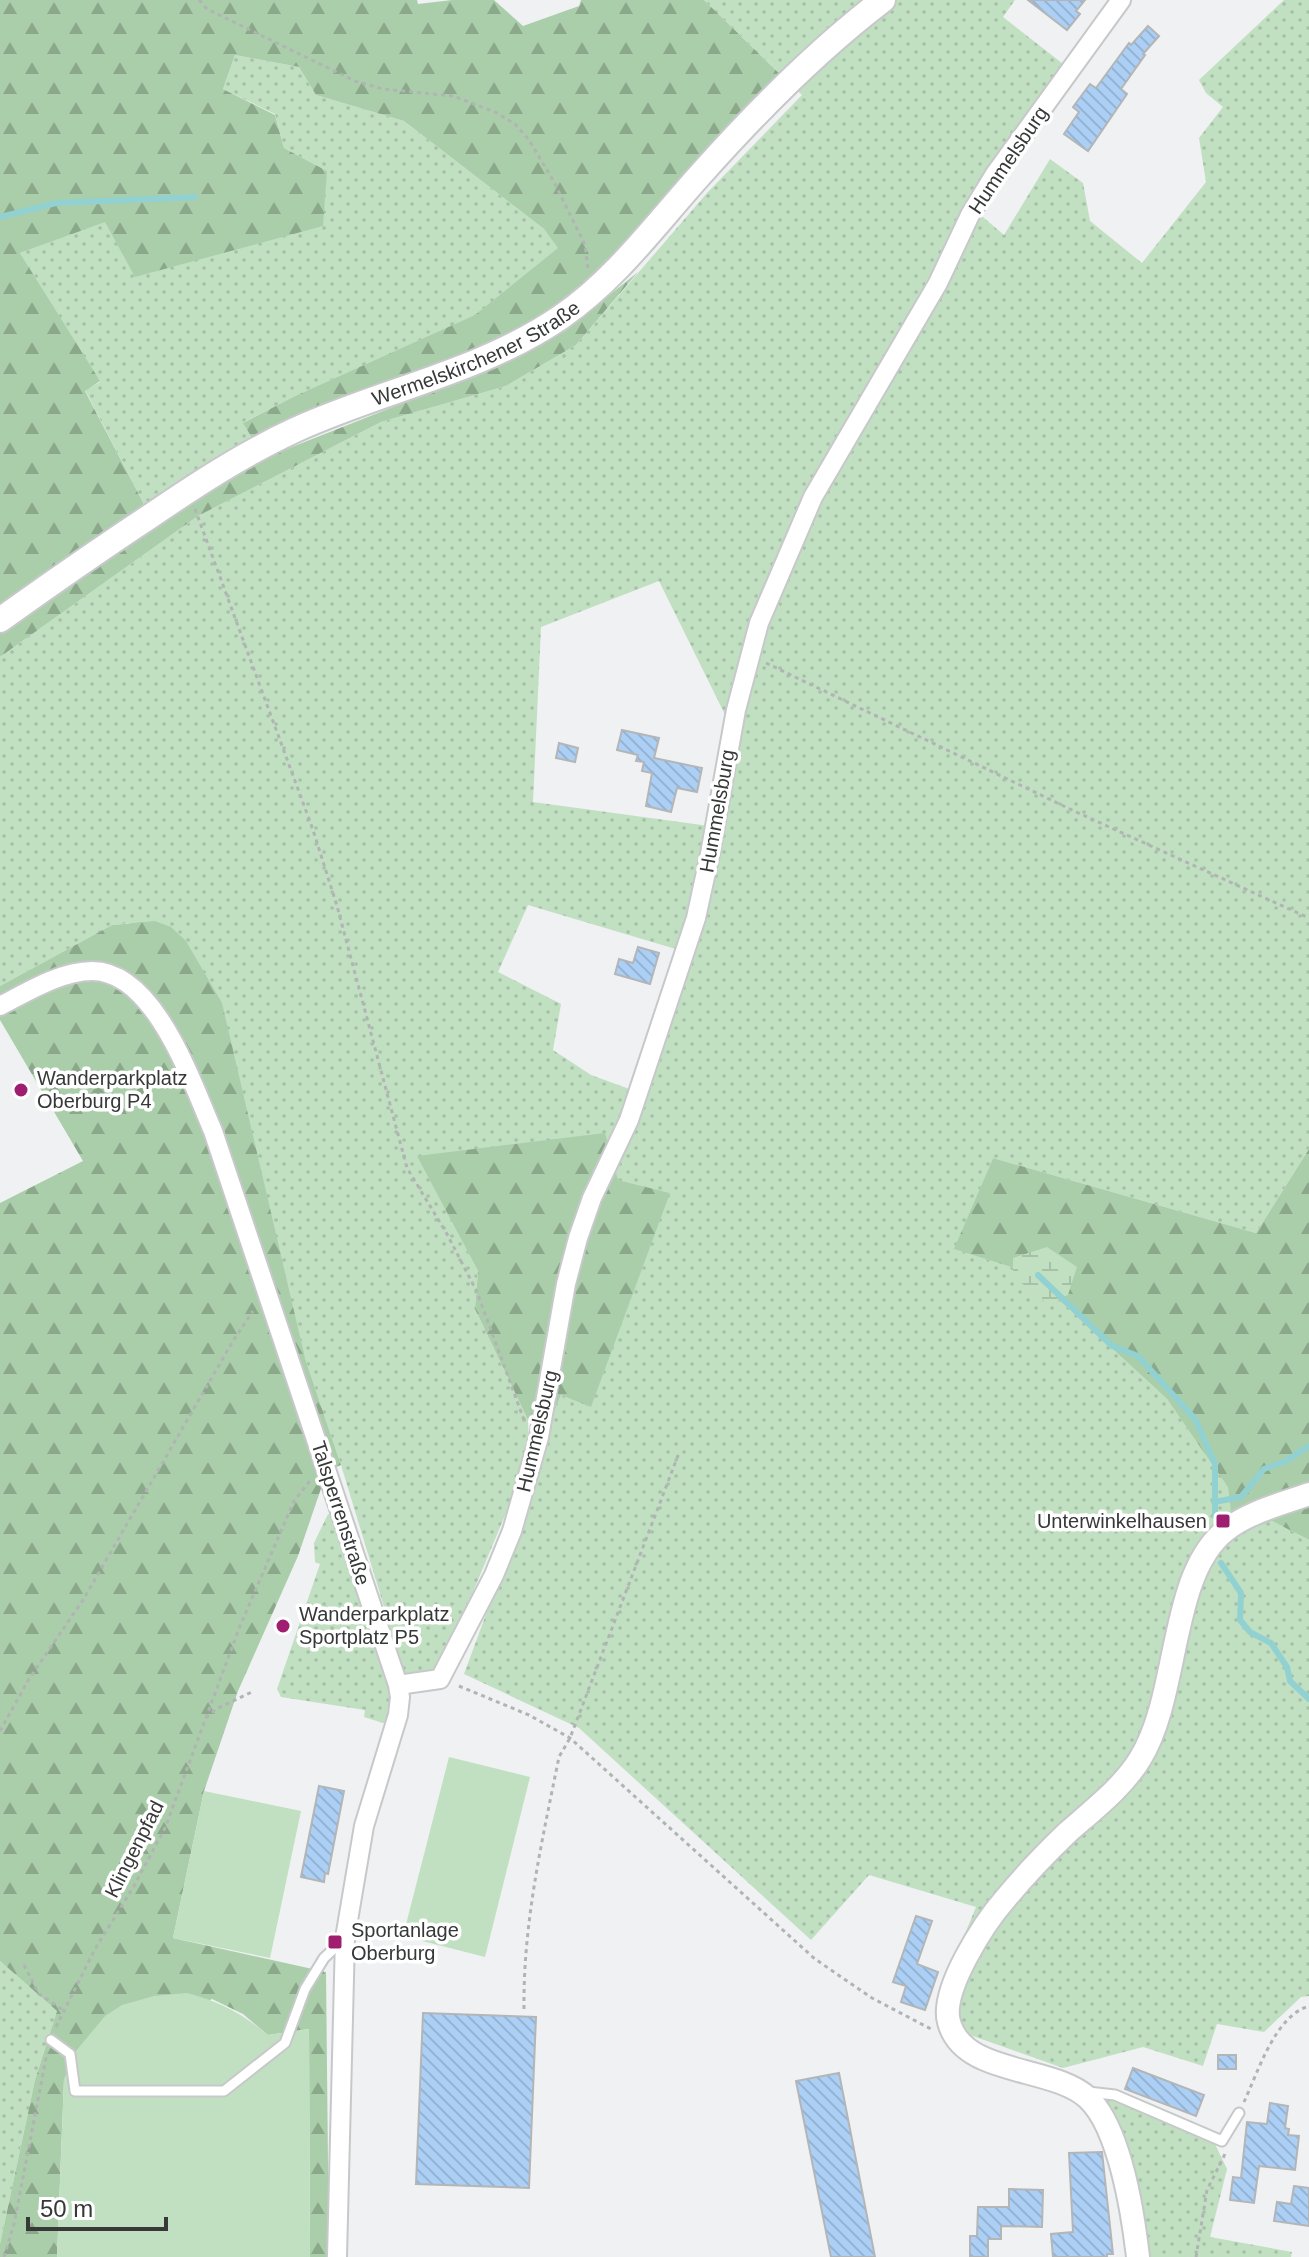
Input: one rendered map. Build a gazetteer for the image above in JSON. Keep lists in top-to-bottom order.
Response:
{
  "streets": {
    "main road": ["Wermelskirchener Straße"],
    "street": ["Hummelsburg", "Talsperrenstraße"],
    "path": ["Klingenpfad"]
  },
  "crossings": [
    ["Talsperrenstraße", "Klingenpfad"]
  ],
  "places": {
    "other": ["Wanderparkplatz Oberburg P4", "Wanderparkplatz Sportplatz P5"],
    "transit": ["Unterwinkelhausen", "Sportanlage Oberburg"]
  },
  "scale_bar": "50 m"
}
